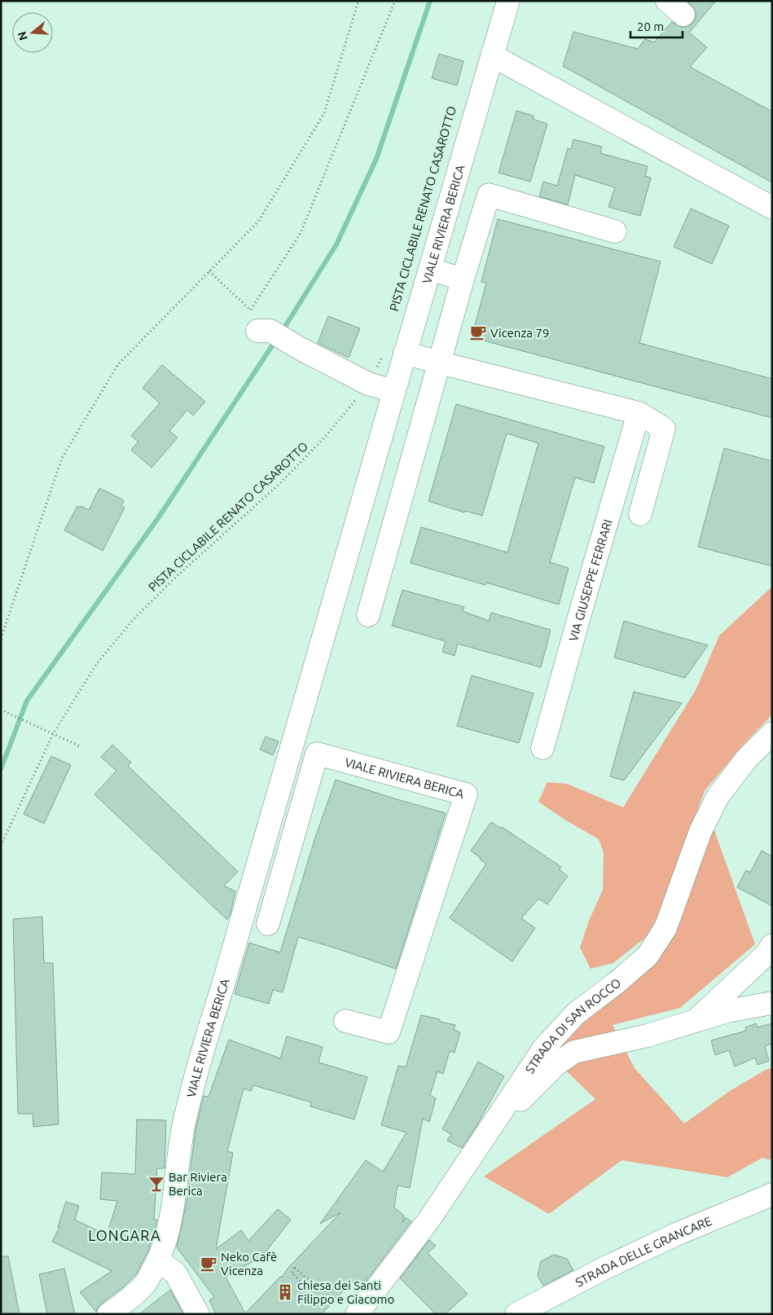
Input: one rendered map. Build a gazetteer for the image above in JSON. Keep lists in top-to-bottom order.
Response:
{
  "streets": {
    "street": [
      "VIALE RIVIERA BERICA",
      "VIA GIUSEPPE FERRARI",
      "STRADA DI SAN ROCCO",
      "STRADA DELLE GRANCARE"
    ],
    "path": ["PISTA CICLABILE RENATO CASAROTTO"]
  },
  "crossings": [
    ["PISTA CICLABILE RENATO CASAROTTO", "VIALE RIVIERA BERICA"]
  ],
  "districts": ["LONGARA"],
  "places": {
    "cafe": ["Vicenza 79", "Neko Cafè Vicenza"],
    "bar": ["Bar Riviera Berica"],
    "building": ["chiesa dei Santi Filippo e Giacomo"]
  },
  "scale_bar": "20 m",
  "north": "left"
}
